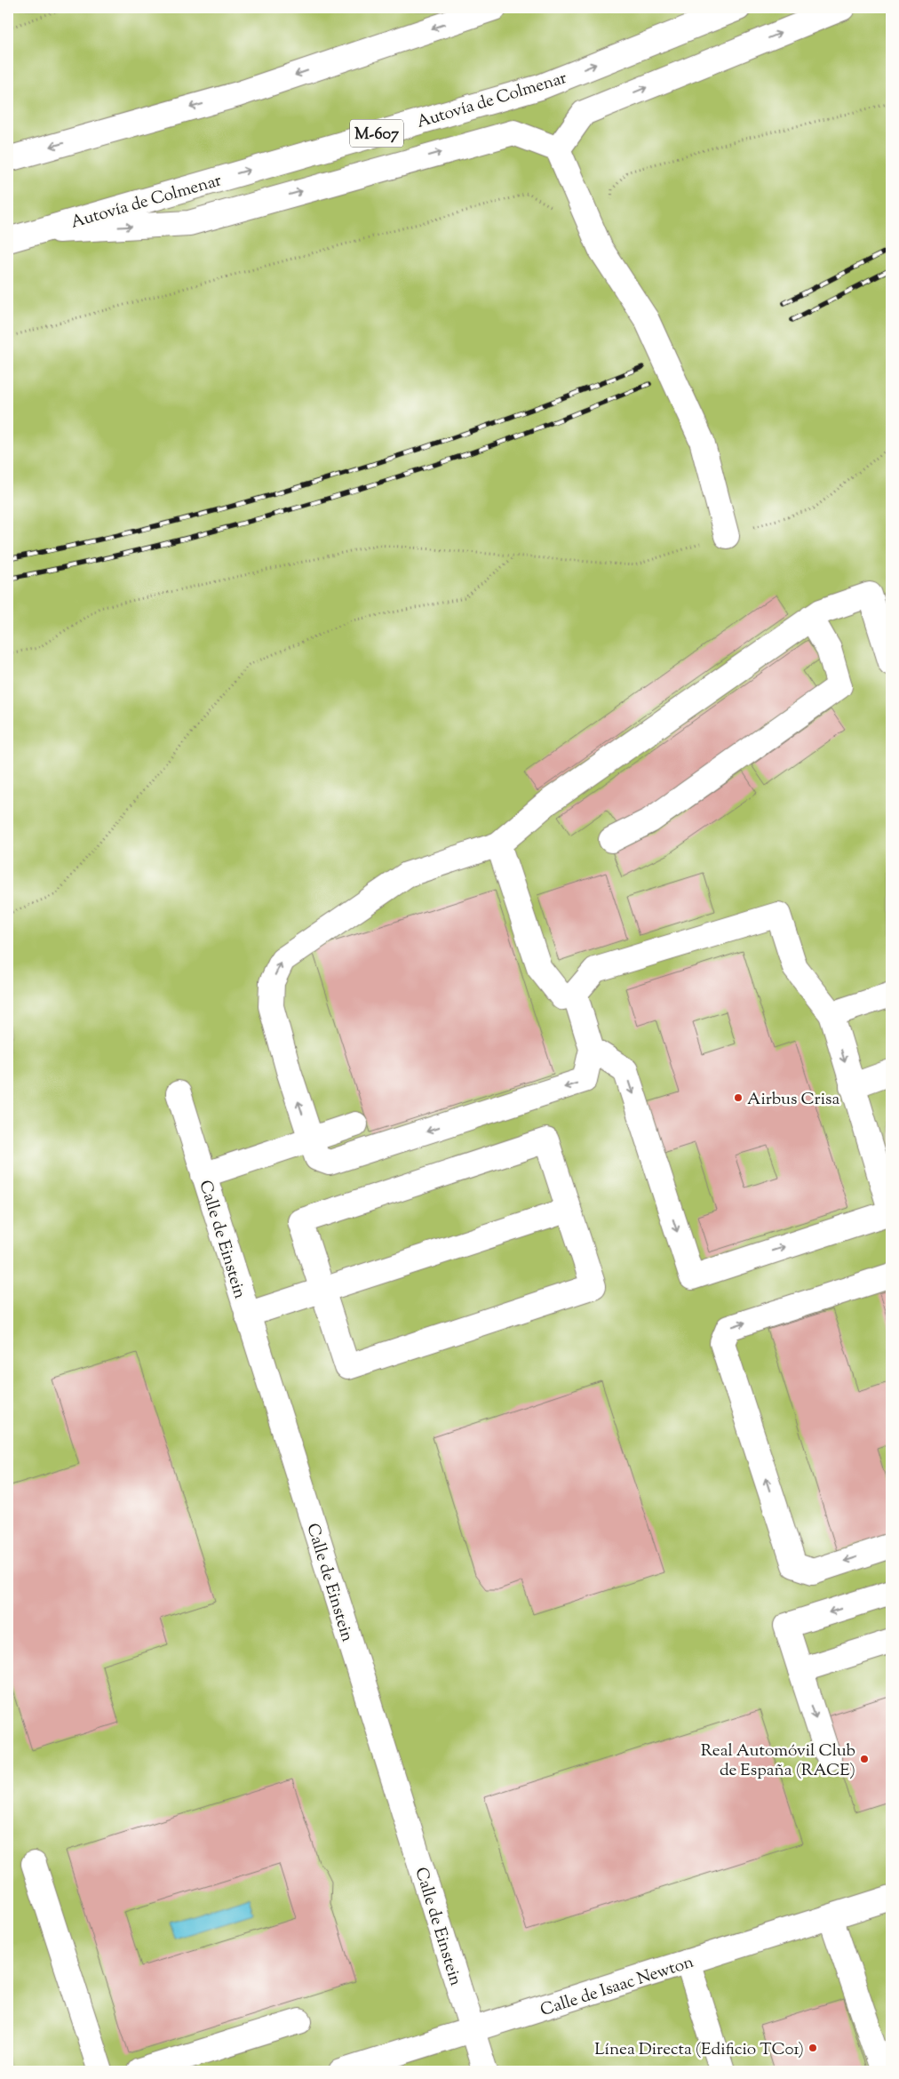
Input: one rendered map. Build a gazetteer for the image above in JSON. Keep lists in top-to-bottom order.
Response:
{
  "streets": {
    "main road": [
      "Autovía de Colmenar",
      "M-607",
      "Calle de Einstein",
      "Calle de Isaac Newton"
    ]
  },
  "crossings": [
    ["Calle de Einstein", "Calle de Isaac Newton"]
  ],
  "places": ["Airbus Crisa", "Real Automóvil Club de España (RACE)", "Línea Directa (Edificio TC01)"]
}
